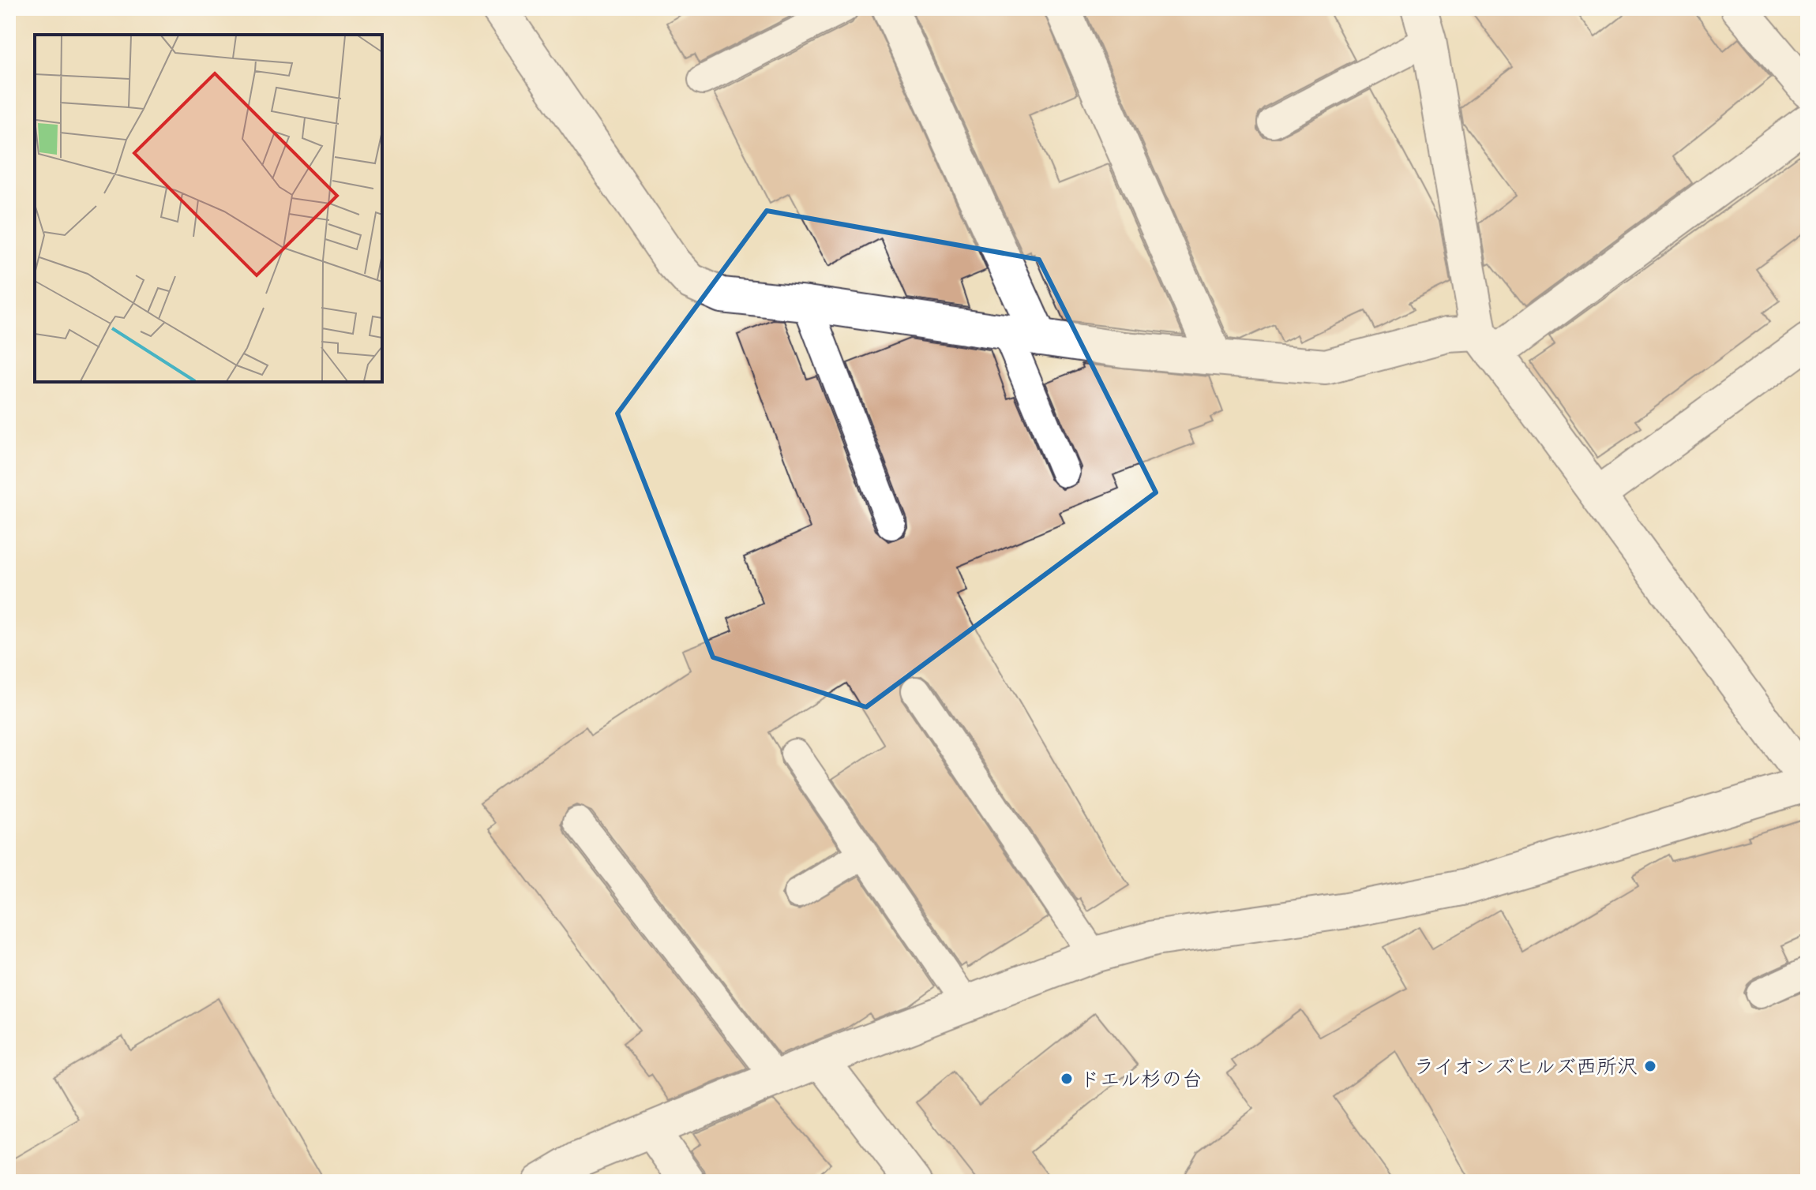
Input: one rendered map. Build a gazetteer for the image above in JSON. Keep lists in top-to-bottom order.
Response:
{
  "places": ["ライオンズヒルズ西所沢", "ドエル杉の台"]
}
